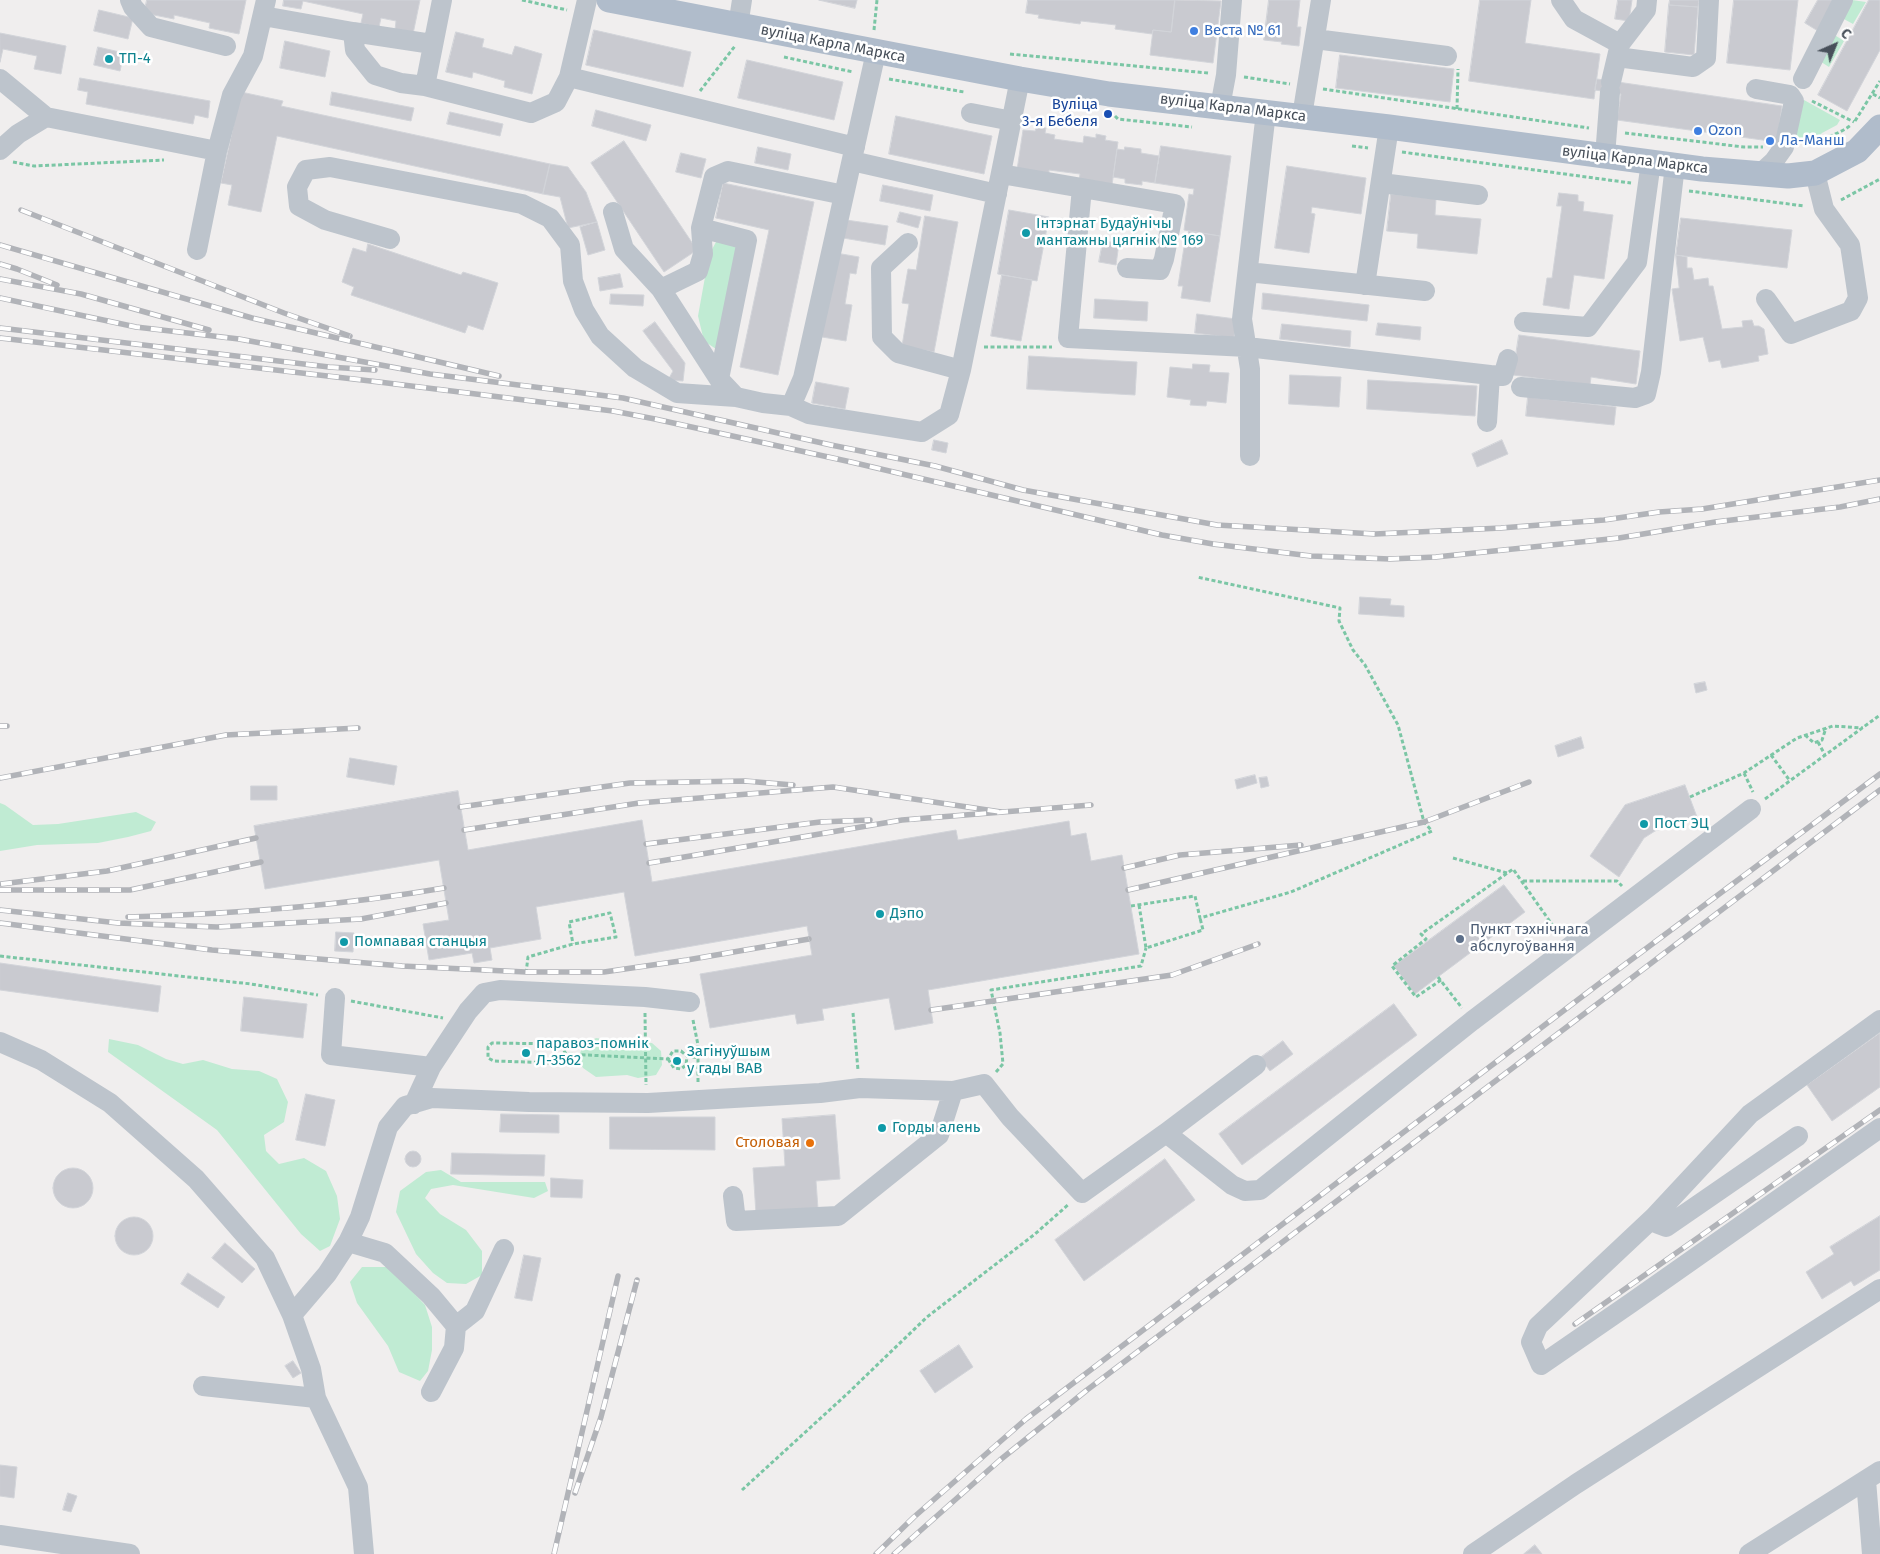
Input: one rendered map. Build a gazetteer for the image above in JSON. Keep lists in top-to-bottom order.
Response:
{
  "streets": {
    "main road": ["вуліца Карла Маркса"]
  },
  "places": [
    "Веста № 61",
    "ТП-4",
    "Вуліца 3-я Бебеля",
    "Ozon",
    "Ла-Манш",
    "Інтэрнат Будаўнічы мантажны цягнік № 169",
    "Пост ЭЦ",
    "Дэпо",
    "Пункт тэхнічнага абслугоўвання",
    "Помпавая станцыя",
    "паравоз-помнік Л-3562",
    "Загінуўшым у гады ВАВ",
    "Горды алень",
    "Столовая"
  ],
  "north": "top right"
}
